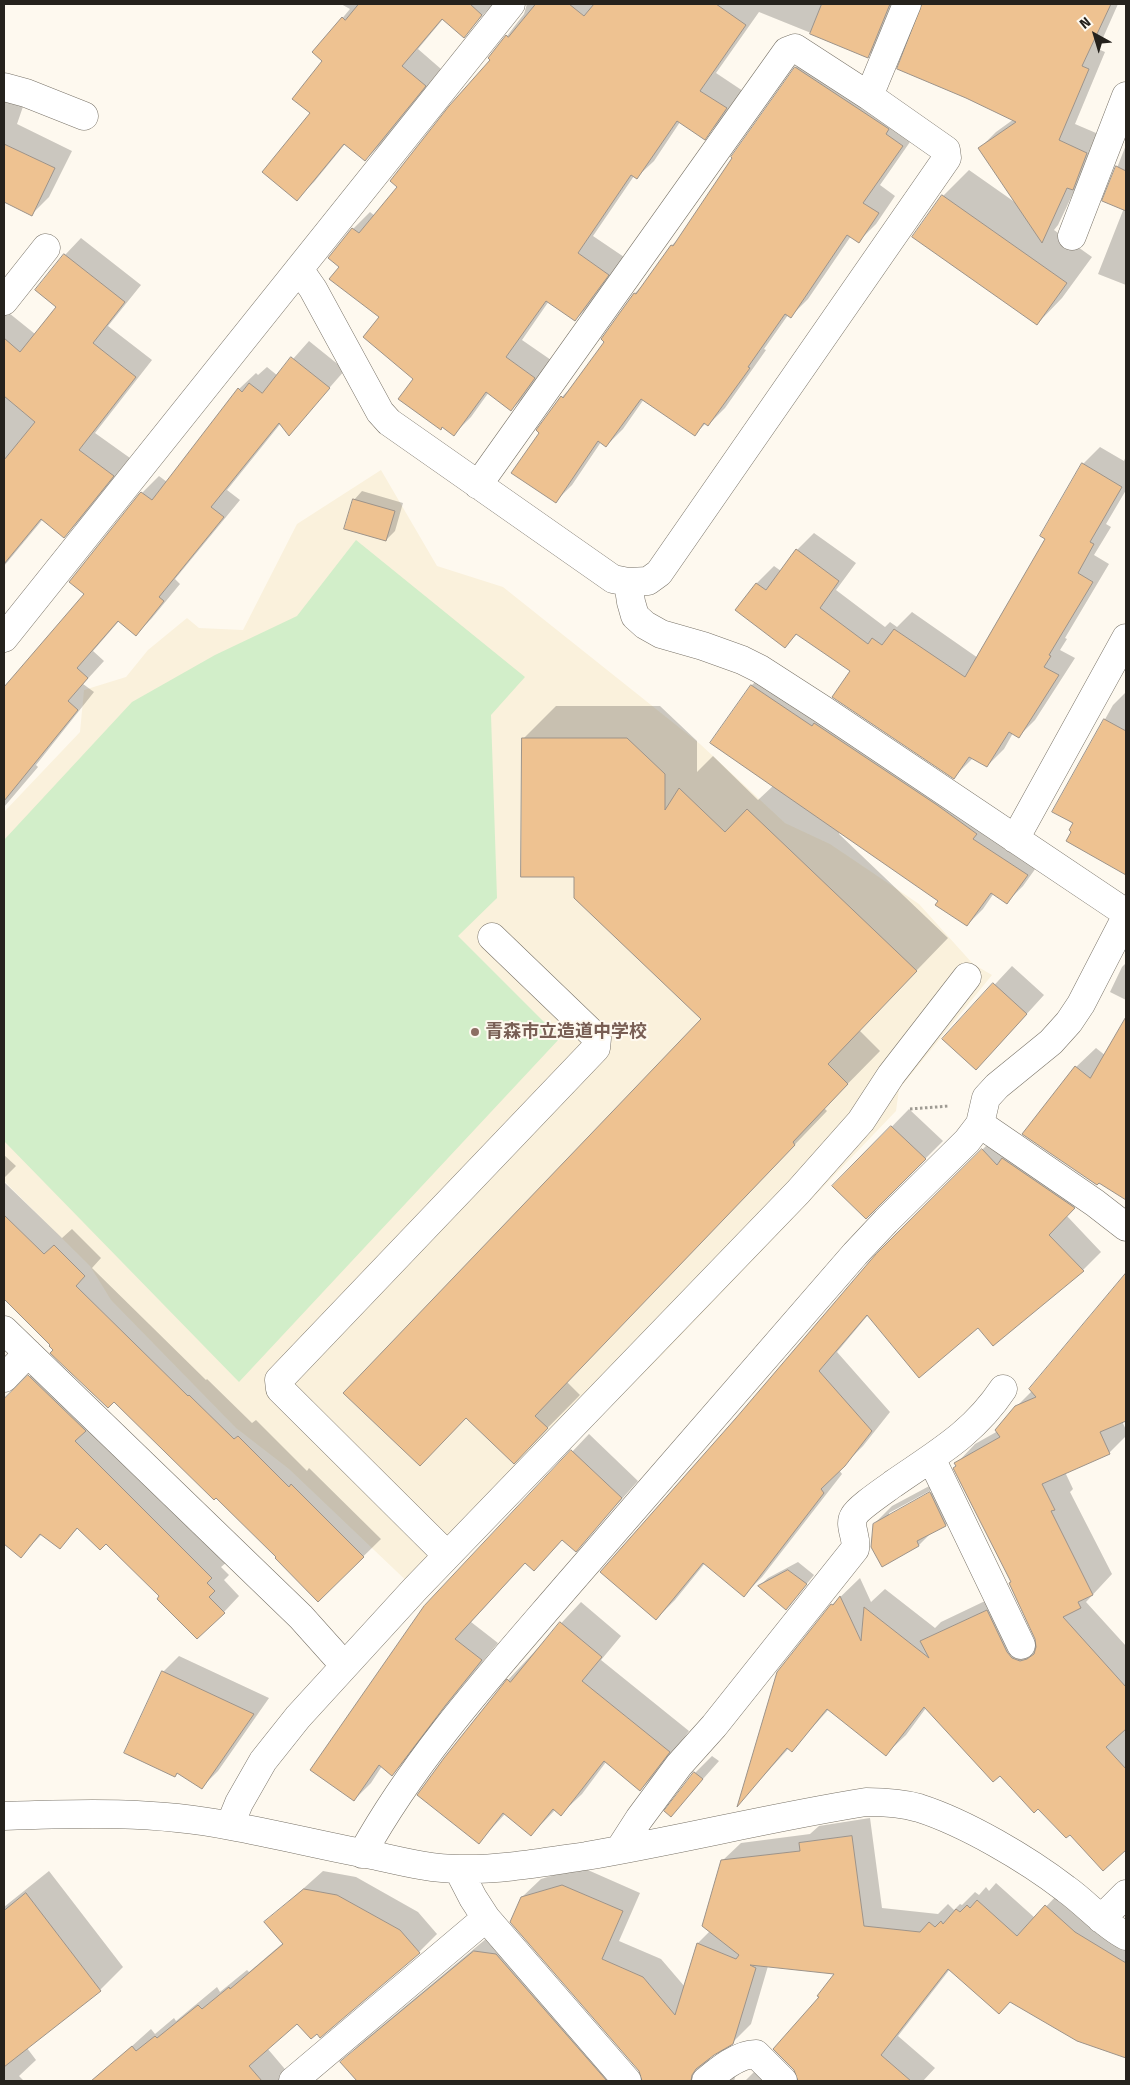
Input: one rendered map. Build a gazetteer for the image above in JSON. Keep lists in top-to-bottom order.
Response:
{
  "places": ["青森市立造道中学校"],
  "north": "top left"
}
